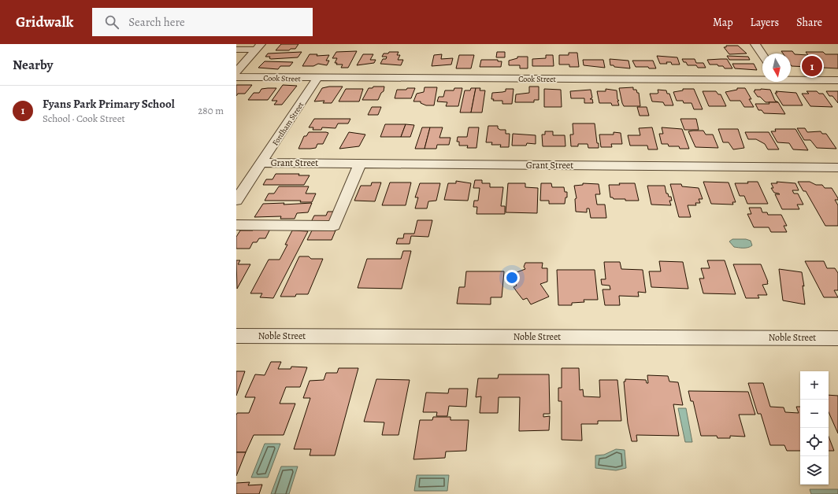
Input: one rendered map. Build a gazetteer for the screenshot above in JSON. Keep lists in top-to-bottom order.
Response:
{
  "streets": {
    "street": [
      "Cook Street",
      "Fordham Street",
      "Grant Street",
      "Noble Street"
    ]
  },
  "crossings": [
    ["Cook Street", "Fordham Street"],
    ["Fordham Street", "Grant Street"]
  ],
  "north": "bottom",
  "page": {
    "header": "Gridwalk",
    "search": "Search here",
    "nav": ["Map", "Layers", "Share"],
    "heading": "Nearby",
    "pins": "1",
    "list": [
      {
        "mark": "1",
        "name": "Fyans Park Primary School",
        "note": "School · Cook Street",
        "value": "280 m"
      }
    ],
    "map_buttons": ["+", "−"]
  }
}
